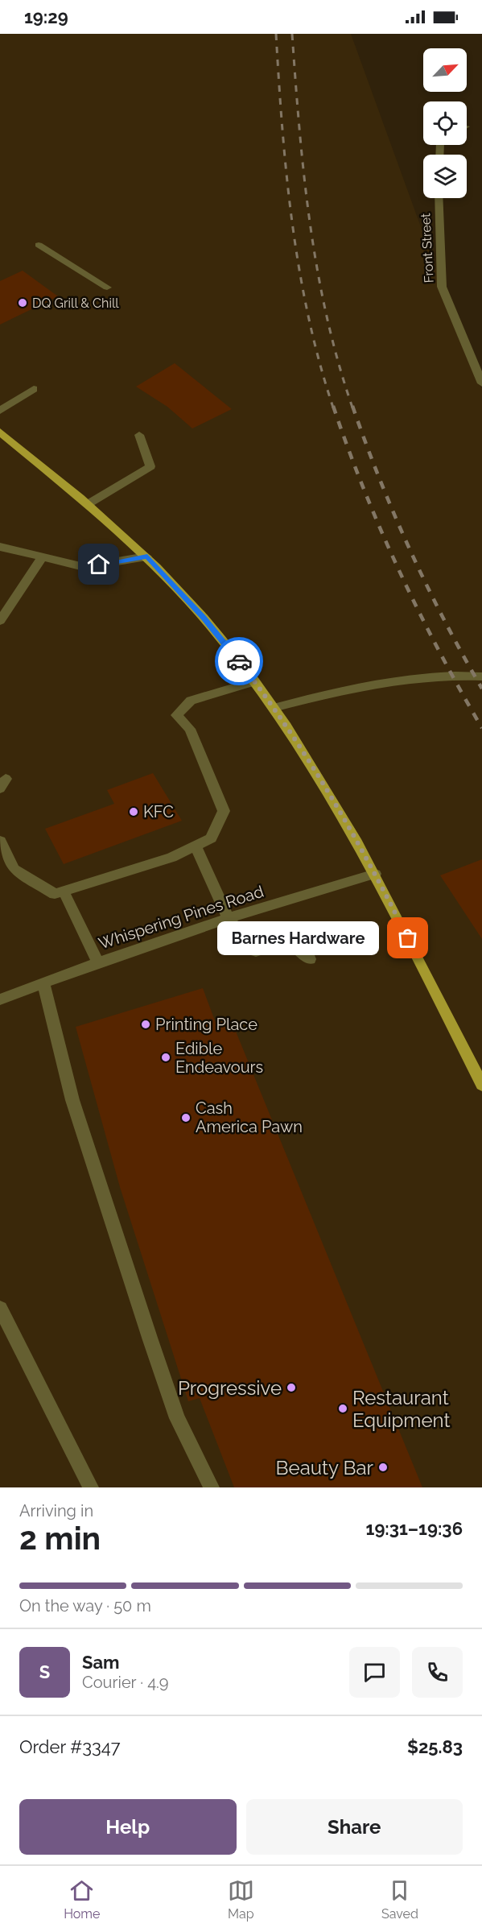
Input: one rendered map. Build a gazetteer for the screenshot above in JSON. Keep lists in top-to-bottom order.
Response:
{
  "streets": {
    "street": ["Front Street", "Whispering Pines Road"]
  },
  "places": [
    "DQ Grill & Chill",
    "KFC",
    "Barnes Hardware",
    "Printing Place",
    "Edible Endeavours",
    "Cash America Pawn",
    "Progressive",
    "Restaurant Equipment",
    "Beauty Bar"
  ],
  "north": "top right",
  "page": {
    "status": "19:29",
    "bubble": "Barnes Hardware",
    "heading": ["2 min", "Arriving in", "19:31–19:36"],
    "panel": [
      "Sam",
      "Courier · 4.9",
      "Order #3347",
      "$25.83"
    ],
    "bar": "On the way · 50 m",
    "round": "S",
    "buttons": ["Help", "Share"],
    "tabs": ["Home", "Map", "Saved"]
  }
}
